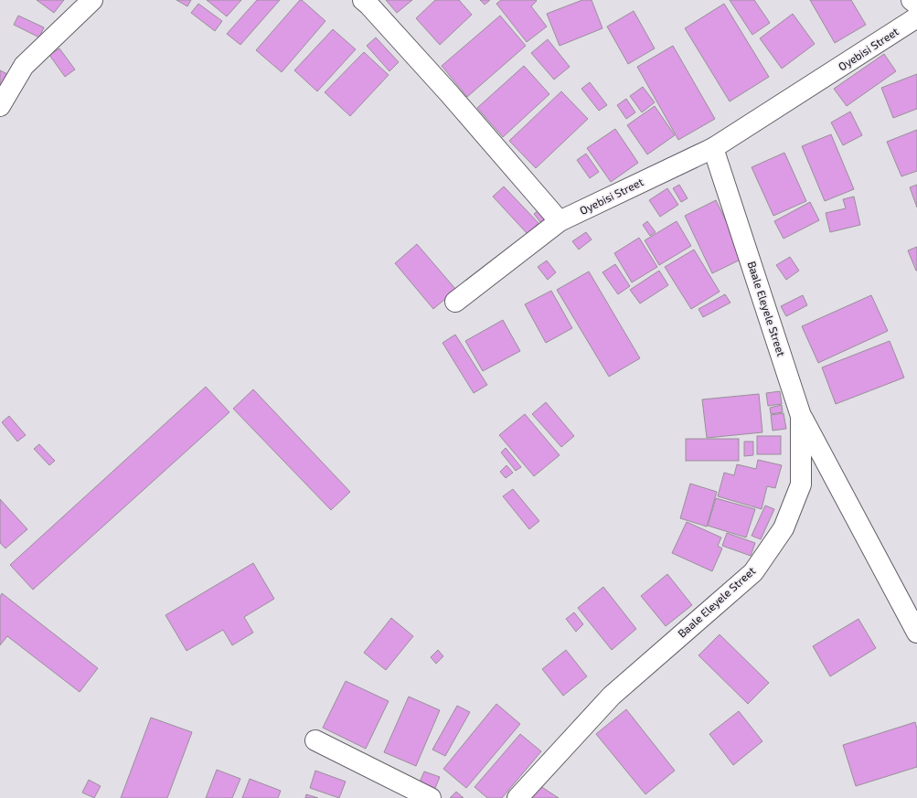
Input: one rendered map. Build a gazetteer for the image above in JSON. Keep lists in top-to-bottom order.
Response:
{
  "streets": {
    "street": ["Oyebisi Street", "Baale Eleyele Street"]
  },
  "crossings": [
    ["Oyebisi Street", "Baale Eleyele Street"]
  ]
}
